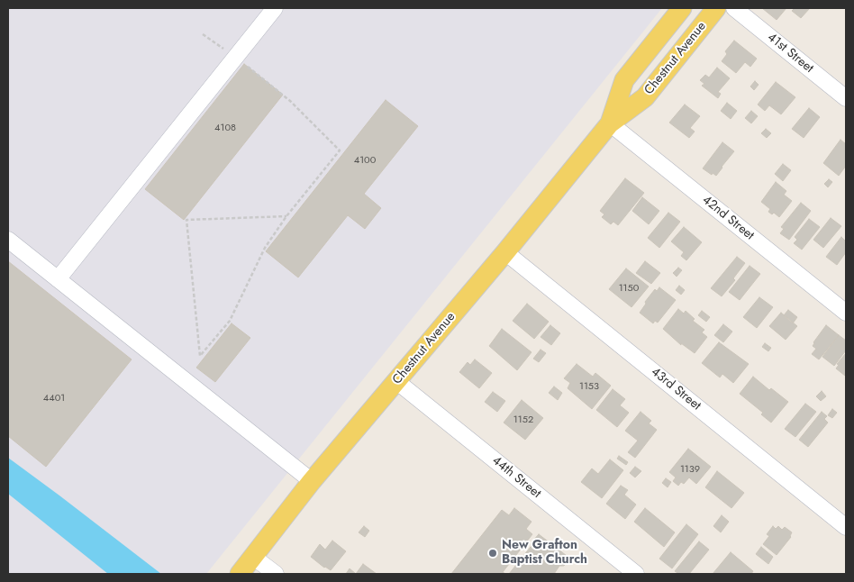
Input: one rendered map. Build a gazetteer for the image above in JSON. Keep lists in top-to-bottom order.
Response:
{
  "streets": {
    "main road": ["Chestnut Avenue"],
    "street": [
      "41st Street",
      "42nd Street",
      "43rd Street",
      "44th Street"
    ]
  },
  "crossings": [
    ["Chestnut Avenue", "42nd Street"],
    ["Chestnut Avenue", "43rd Street"],
    ["Chestnut Avenue", "44th Street"]
  ],
  "places": ["New Grafton Baptist Church"],
  "house_numbers": [
    "4108",
    "4100",
    "1150",
    "1153",
    "4401",
    "1152",
    "1139"
  ]
}
